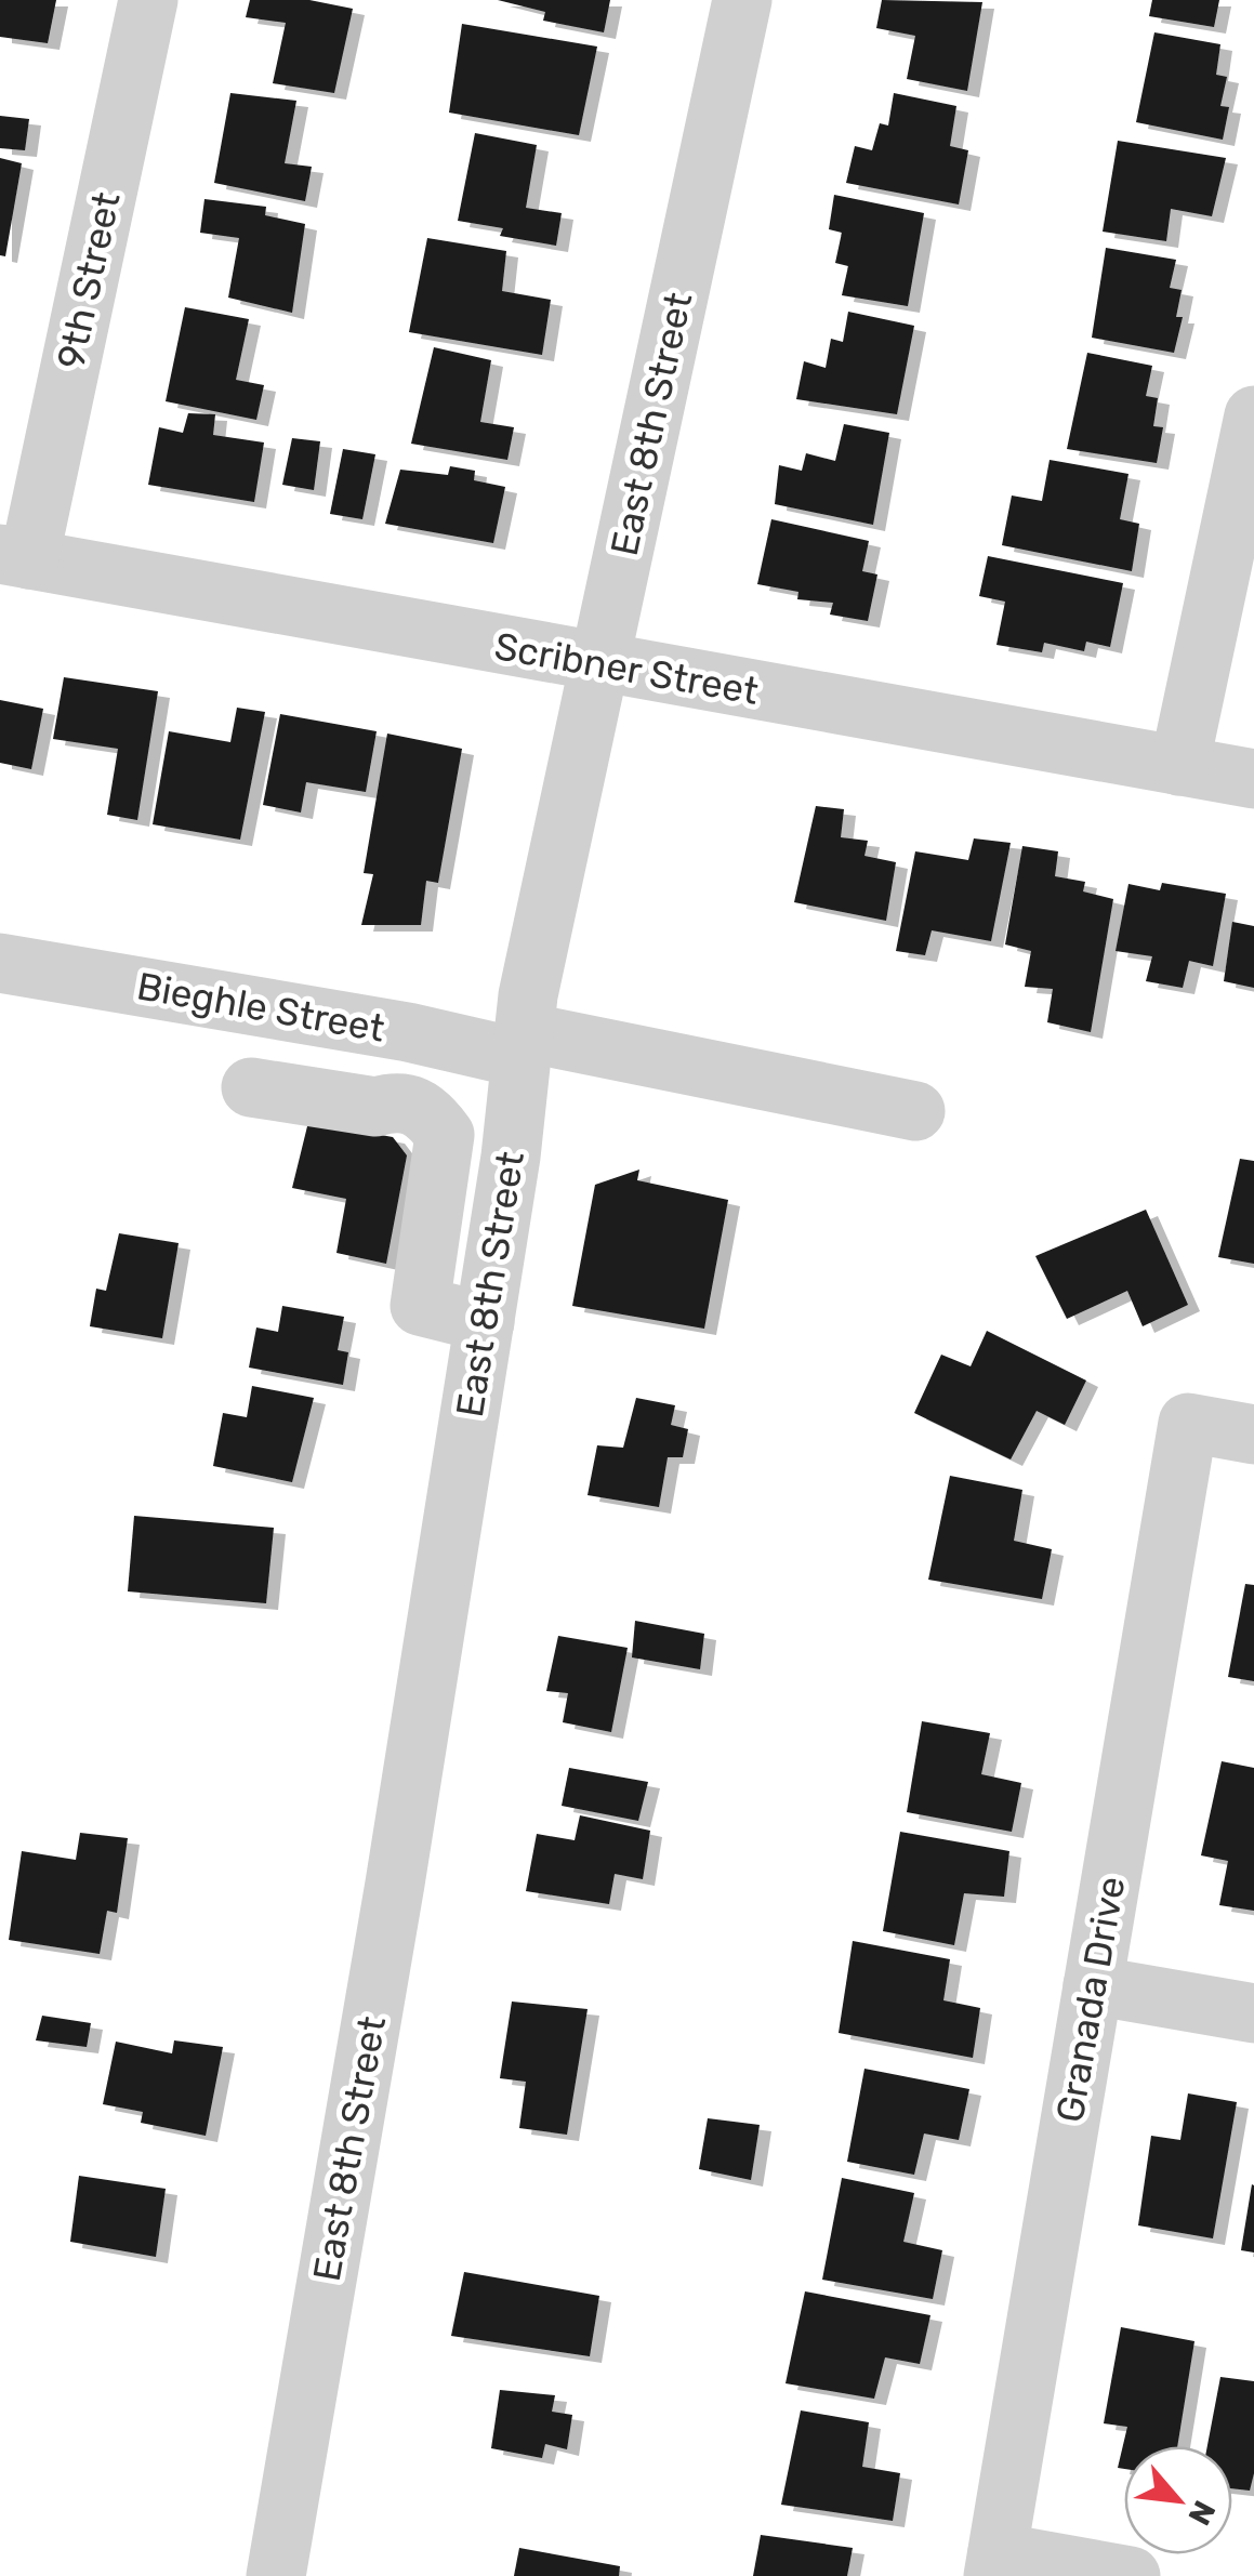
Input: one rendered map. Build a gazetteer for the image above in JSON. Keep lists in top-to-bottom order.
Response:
{
  "streets": {
    "street": [
      "9th Street",
      "East 8th Street",
      "Scribner Street",
      "Bieghle Street",
      "Granada Drive"
    ]
  },
  "crossings": [
    ["9th Street", "Scribner Street"],
    ["East 8th Street", "Scribner Street"],
    ["East 8th Street", "Bieghle Street"]
  ],
  "north": "bottom right"
}
